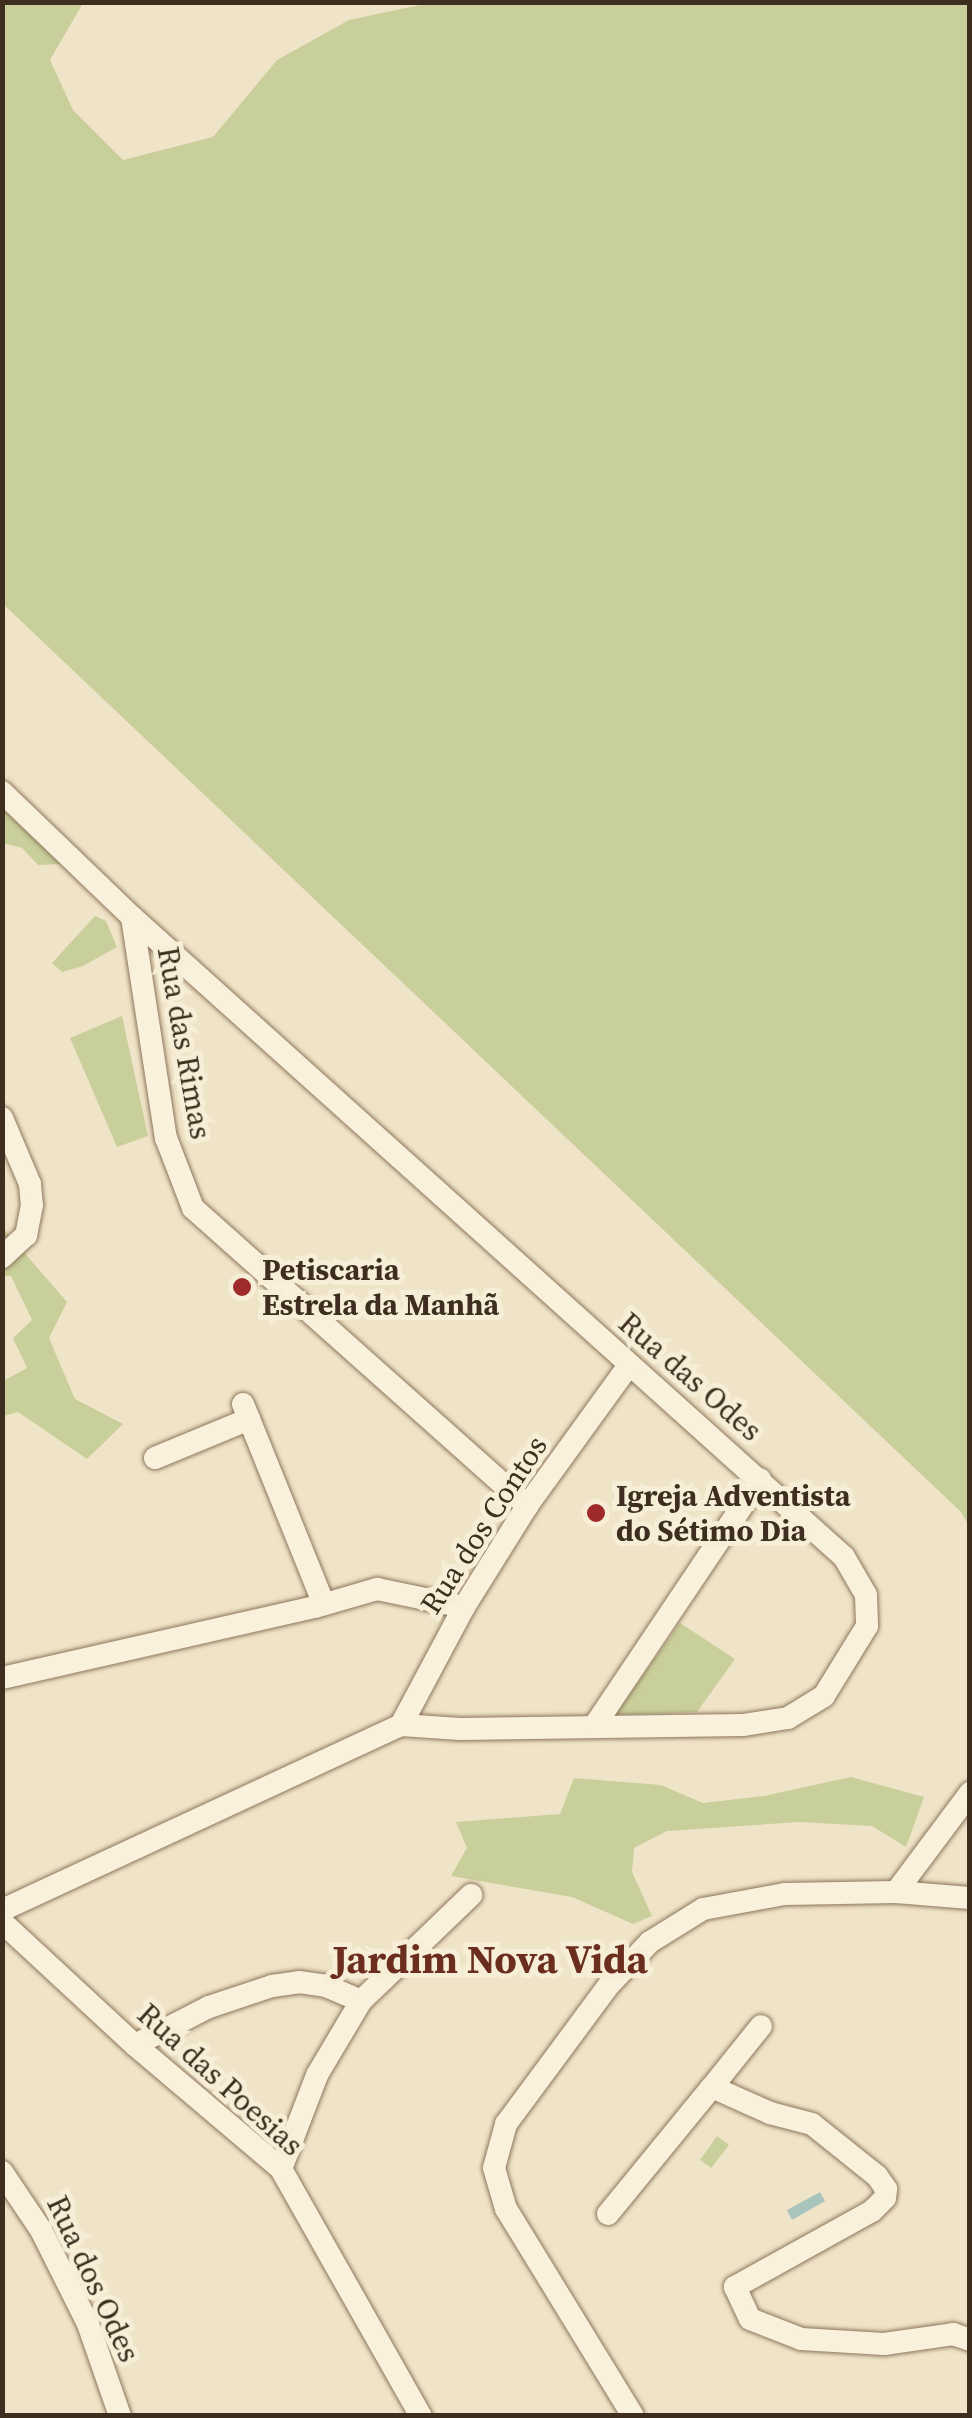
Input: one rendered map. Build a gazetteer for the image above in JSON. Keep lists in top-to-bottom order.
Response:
{
  "streets": {
    "street": [
      "Rua das Rimas",
      "Rua das Odes",
      "Rua dos Contos",
      "Rua das Poesias",
      "Rua dos Odes"
    ]
  },
  "crossings": [
    ["Rua das Rimas", "Rua das Odes"],
    ["Rua das Rimas", "Rua dos Contos"],
    ["Rua das Odes", "Rua dos Contos"]
  ],
  "districts": ["Jardim Nova Vida"],
  "places": ["Petiscaria Estrela da Manhã", "Igreja Adventista do Sétimo Dia"]
}
